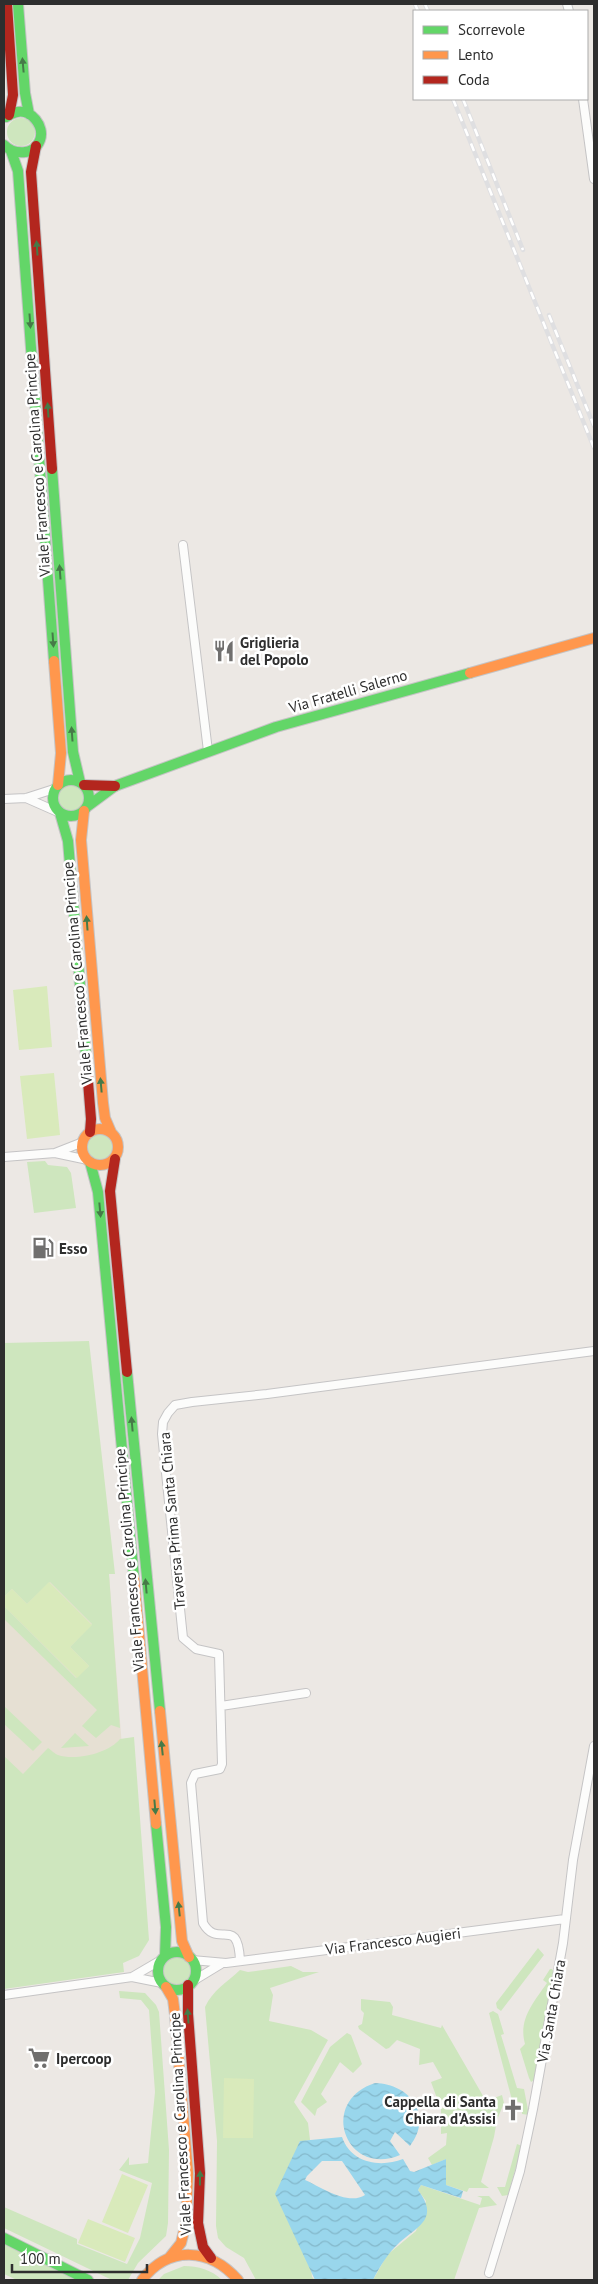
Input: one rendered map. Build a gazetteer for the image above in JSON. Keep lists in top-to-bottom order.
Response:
{
  "streets": {
    "street": [
      "Viale Francesco e Carolina Principe",
      "Via Fratelli Salerno",
      "Traversa Prima Santa Chiara",
      "Via Francesco Augieri",
      "Via Santa Chiara"
    ]
  },
  "crossings": [
    ["Viale Francesco e Carolina Principe", "Via Fratelli Salerno"],
    ["Viale Francesco e Carolina Principe", "Via Francesco Augieri"],
    ["Traversa Prima Santa Chiara", "Via Francesco Augieri"],
    ["Via Francesco Augieri", "Via Santa Chiara"]
  ],
  "places": {
    "restaurant": ["Griglieria del Popolo"],
    "fuel station": ["Esso"],
    "supermarket": ["Ipercoop"],
    "church": ["Cappella di Santa Chiara d'Assisi"]
  },
  "legend": ["Scorrevole", "Lento", "Coda"],
  "scale_bar": "100 m"
}
